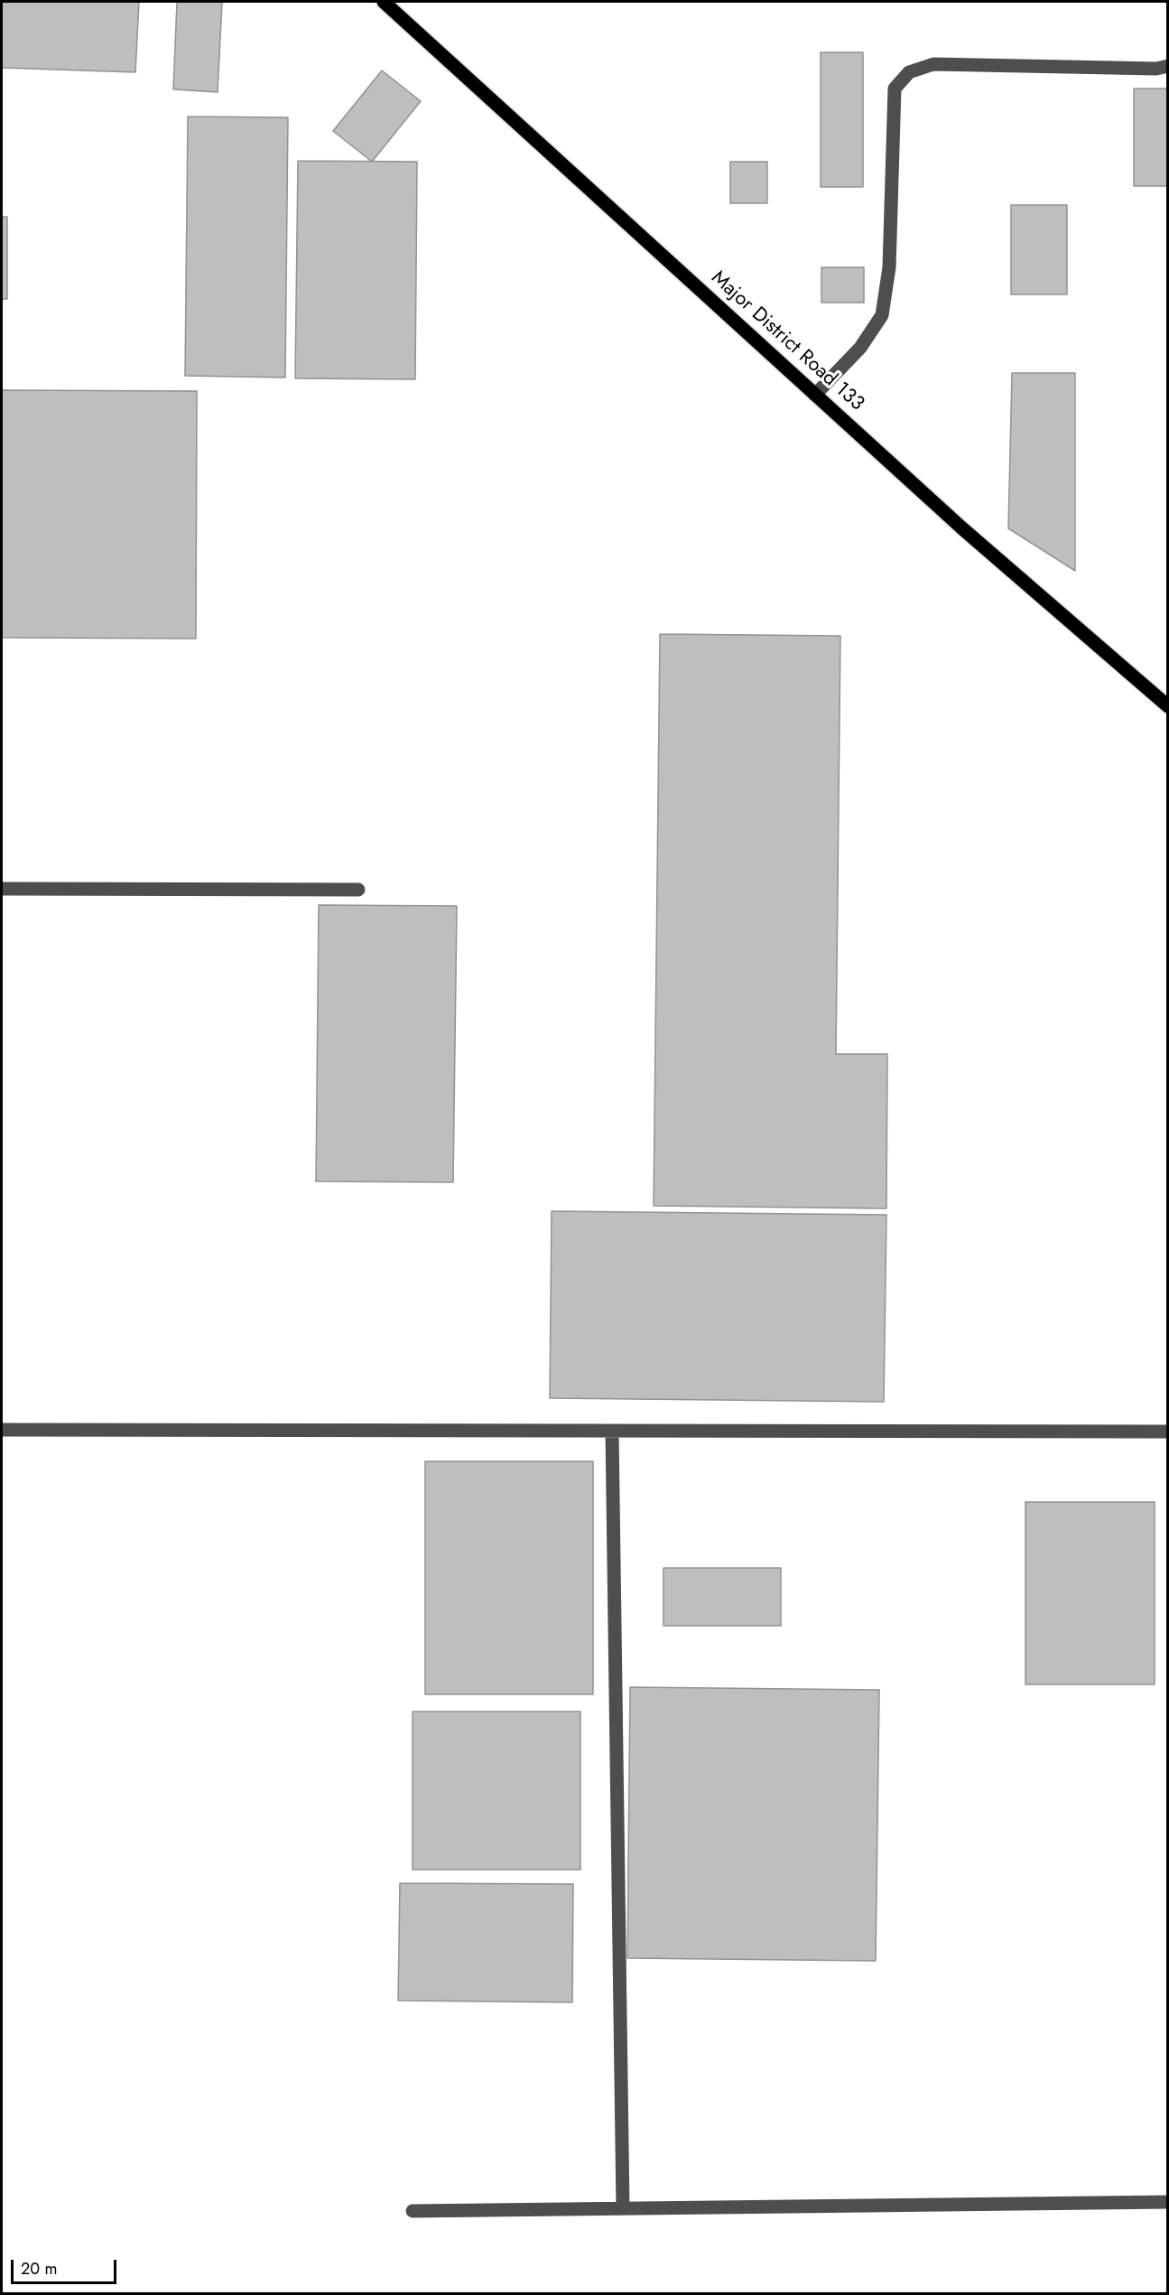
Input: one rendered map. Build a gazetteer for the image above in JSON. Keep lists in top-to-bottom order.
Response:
{
  "streets": {
    "main road": ["Major District Road 133"]
  },
  "scale_bar": "20 m"
}
